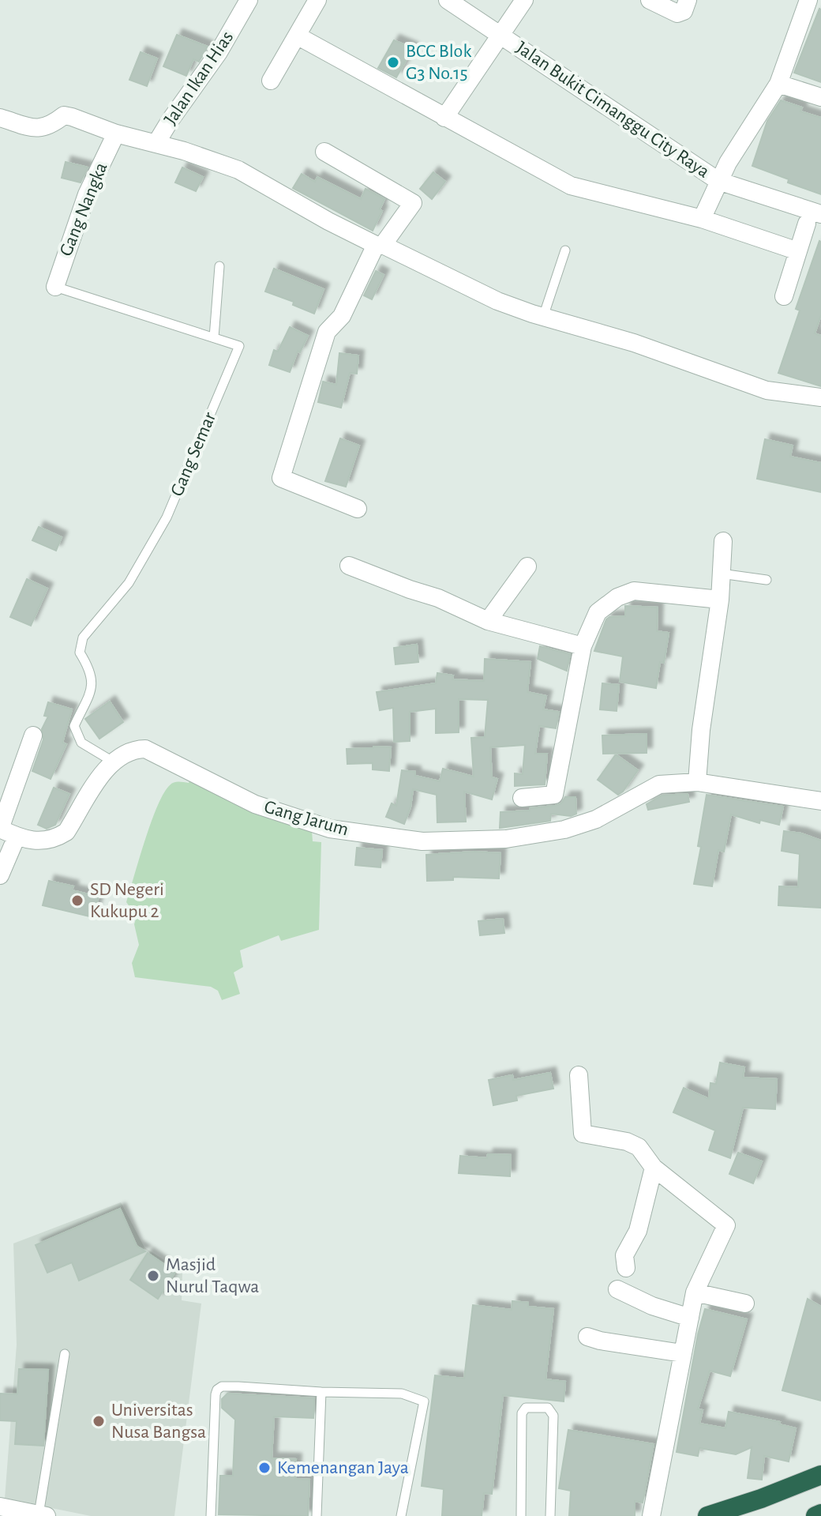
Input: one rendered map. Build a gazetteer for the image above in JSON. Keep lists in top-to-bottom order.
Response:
{
  "streets": {
    "street": [
      "Jalan Ikan Hias",
      "Jalan Bukit Cimanggu City Raya",
      "Gang Nangka",
      "Gang Jarum"
    ],
    "lane": ["Gang Semar"]
  },
  "crossings": [
    ["Jalan Ikan Hias", "Gang Nangka"],
    ["Gang Nangka", "Gang Semar"],
    ["Gang Semar", "Gang Jarum"]
  ],
  "places": [
    "BCC Blok G3 No.15",
    "SD Negeri Kukupu 2",
    "Masjid Nurul Taqwa",
    "Universitas Nusa Bangsa",
    "Kemenangan Jaya"
  ]
}
